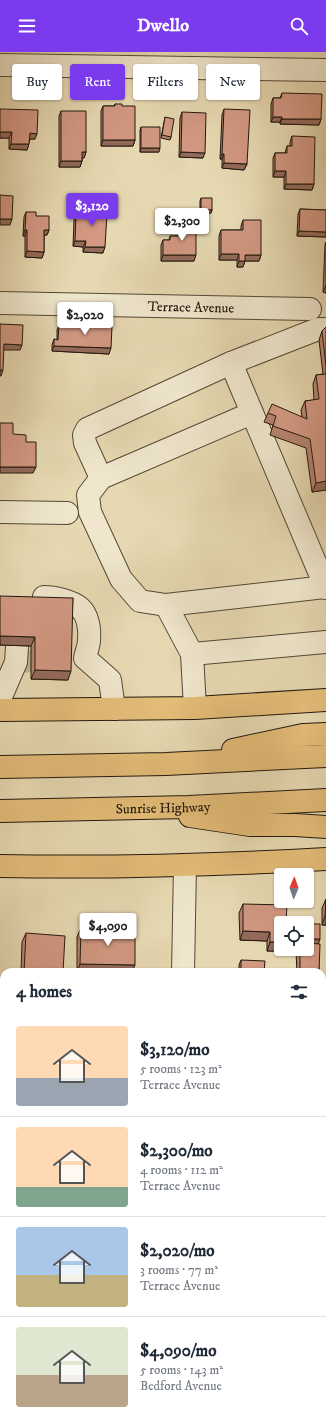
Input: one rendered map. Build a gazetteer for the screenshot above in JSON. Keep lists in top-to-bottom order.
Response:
{
  "streets": {
    "main road": ["Sunrise Highway"],
    "street": ["Terrace Avenue"]
  },
  "north": "top",
  "page": {
    "header": "Dwello",
    "chip": [
      "Buy",
      "Rent",
      "Filters",
      "New"
    ],
    "price": [
      "$3,120",
      "$2,300",
      "$2,020",
      "$4,090"
    ],
    "heading": "4 homes",
    "list": [
      {
        "name": "$3,120/mo",
        "note": "5 rooms · 123 m² · Terrace Avenue"
      },
      {
        "name": "$2,300/mo",
        "note": "4 rooms · 112 m² · Terrace Avenue"
      },
      {
        "name": "$2,020/mo",
        "note": "3 rooms · 77 m² · Terrace Avenue"
      },
      {
        "name": "$4,090/mo",
        "note": "5 rooms · 143 m² · Bedford Avenue"
      }
    ]
  }
}
